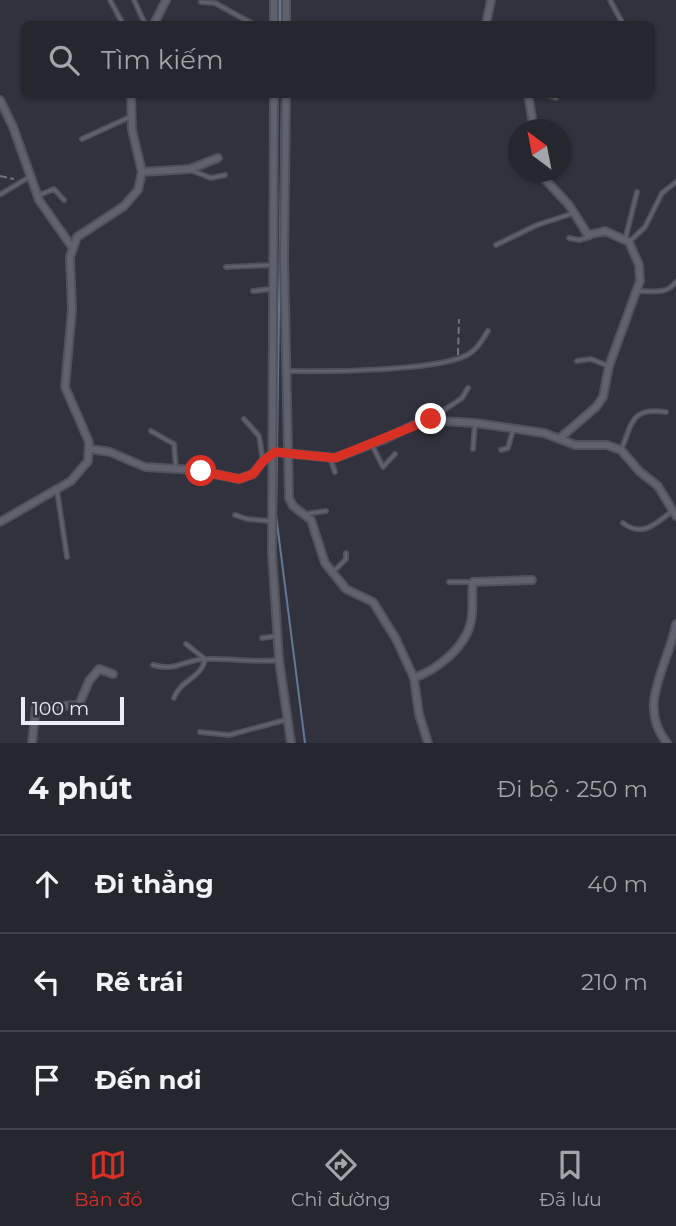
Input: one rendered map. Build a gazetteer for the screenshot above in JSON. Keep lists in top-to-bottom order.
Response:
{
  "scale_bar": "100 m",
  "north": "top left",
  "page": {
    "search": "Tìm kiếm",
    "scale": "100 m",
    "heading": ["4 phút", "Đi bộ · 250 m"],
    "list": [
      ["Đi thẳng", "40 m"],
      ["Rẽ trái", "210 m"],
      "Đến nơi"
    ],
    "nav": ["Bản đồ", "Chỉ đường", "Đã lưu"]
  }
}
